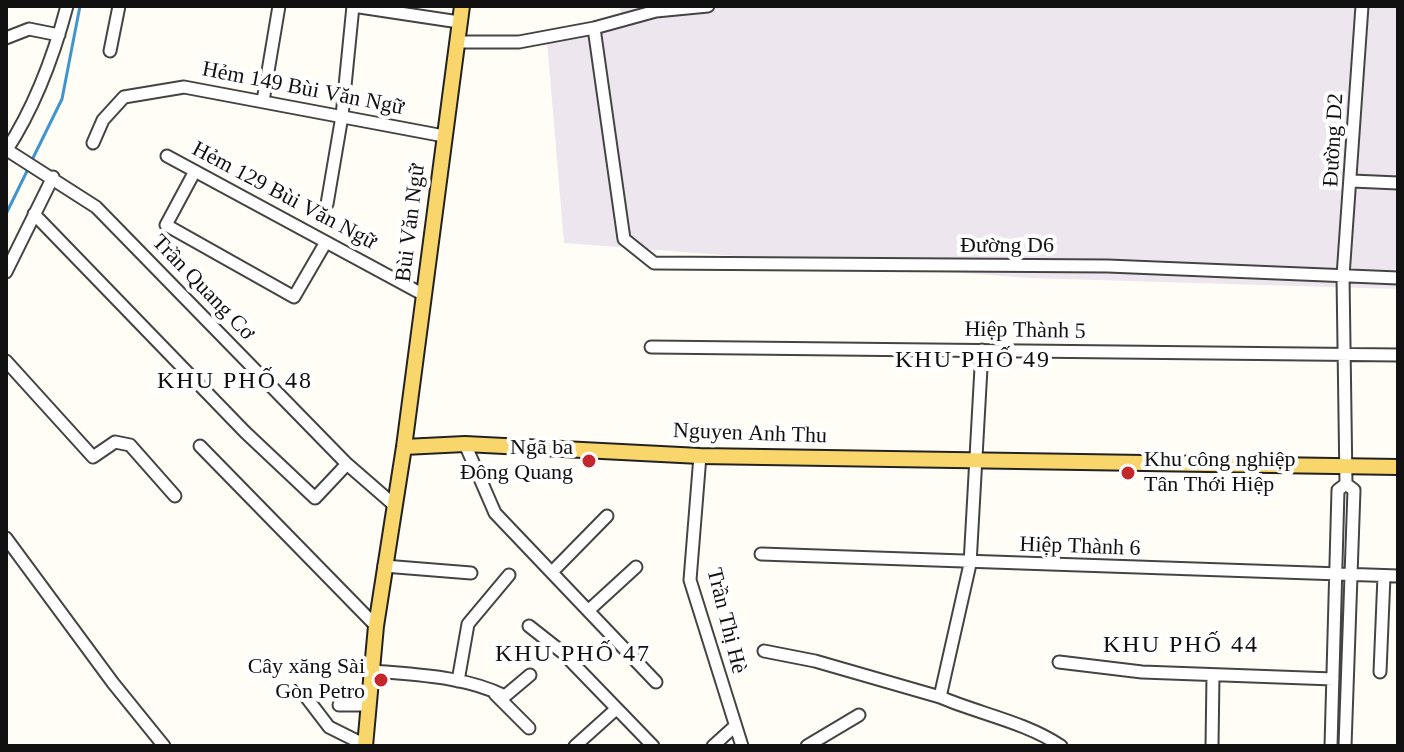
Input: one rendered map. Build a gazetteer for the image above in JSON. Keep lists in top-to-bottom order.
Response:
{
  "streets": {
    "main road": ["Bùi Văn Ngữ", "Nguyen Anh Thu"],
    "street": [
      "Hẻm 149 Bùi Văn Ngữ",
      "Đường D2",
      "Hẻm 129 Bùi Văn Ngữ",
      "Đường D6",
      "Trần Quang Cơ",
      "Hiệp Thành 5",
      "Hiệp Thành 6",
      "Trần Thị Hè"
    ]
  },
  "crossings": [
    ["Hẻm 149 Bùi Văn Ngữ", "Bùi Văn Ngữ"],
    ["Đường D2", "Đường D6"],
    ["Đường D2", "Hiệp Thành 5"],
    ["Đường D2", "Nguyen Anh Thu"],
    ["Hẻm 129 Bùi Văn Ngữ", "Bùi Văn Ngữ"],
    ["Bùi Văn Ngữ", "Nguyen Anh Thu"],
    ["Nguyen Anh Thu", "Trần Thị Hè"]
  ],
  "districts": [
    "KHU PHỐ 49",
    "KHU PHỐ 48",
    "KHU PHỐ 44",
    "KHU PHỐ 47"
  ],
  "places": ["Ngã ba Đông Quang", "Khu công nghiệp Tân Thới Hiệp", "Cây xăng Sài Gòn Petro"]
}
